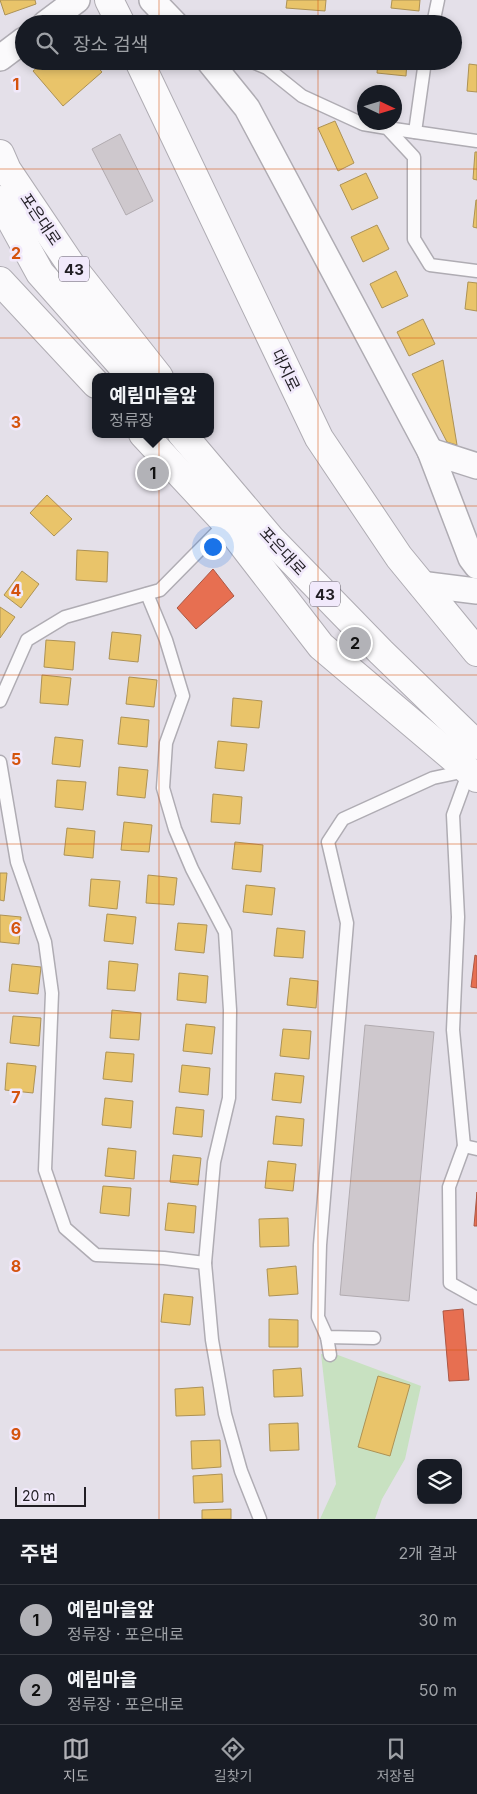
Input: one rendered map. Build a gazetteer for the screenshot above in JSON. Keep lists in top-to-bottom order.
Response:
{
  "streets": {
    "main road": ["포은대로", "43", "대지로"]
  },
  "scale_bar": "20 m",
  "north": "right",
  "page": {
    "search": "장소 검색",
    "popup": ["예림마을앞", "정류장"],
    "pins": ["1", "2"],
    "scale": "20 m",
    "heading": ["주변", "2개 결과"],
    "list": [
      {
        "mark": "1",
        "name": "예림마을앞",
        "note": "정류장 · 포은대로",
        "value": "30 m"
      },
      {
        "mark": "2",
        "name": "예림마을",
        "note": "정류장 · 포은대로",
        "value": "50 m"
      }
    ],
    "nav": ["지도", "길찾기", "저장됨"]
  },
  "grid": {
    "rows": [
      "1",
      "2",
      "3",
      "4",
      "5",
      "6",
      "7",
      "8",
      "9"
    ]
  }
}
